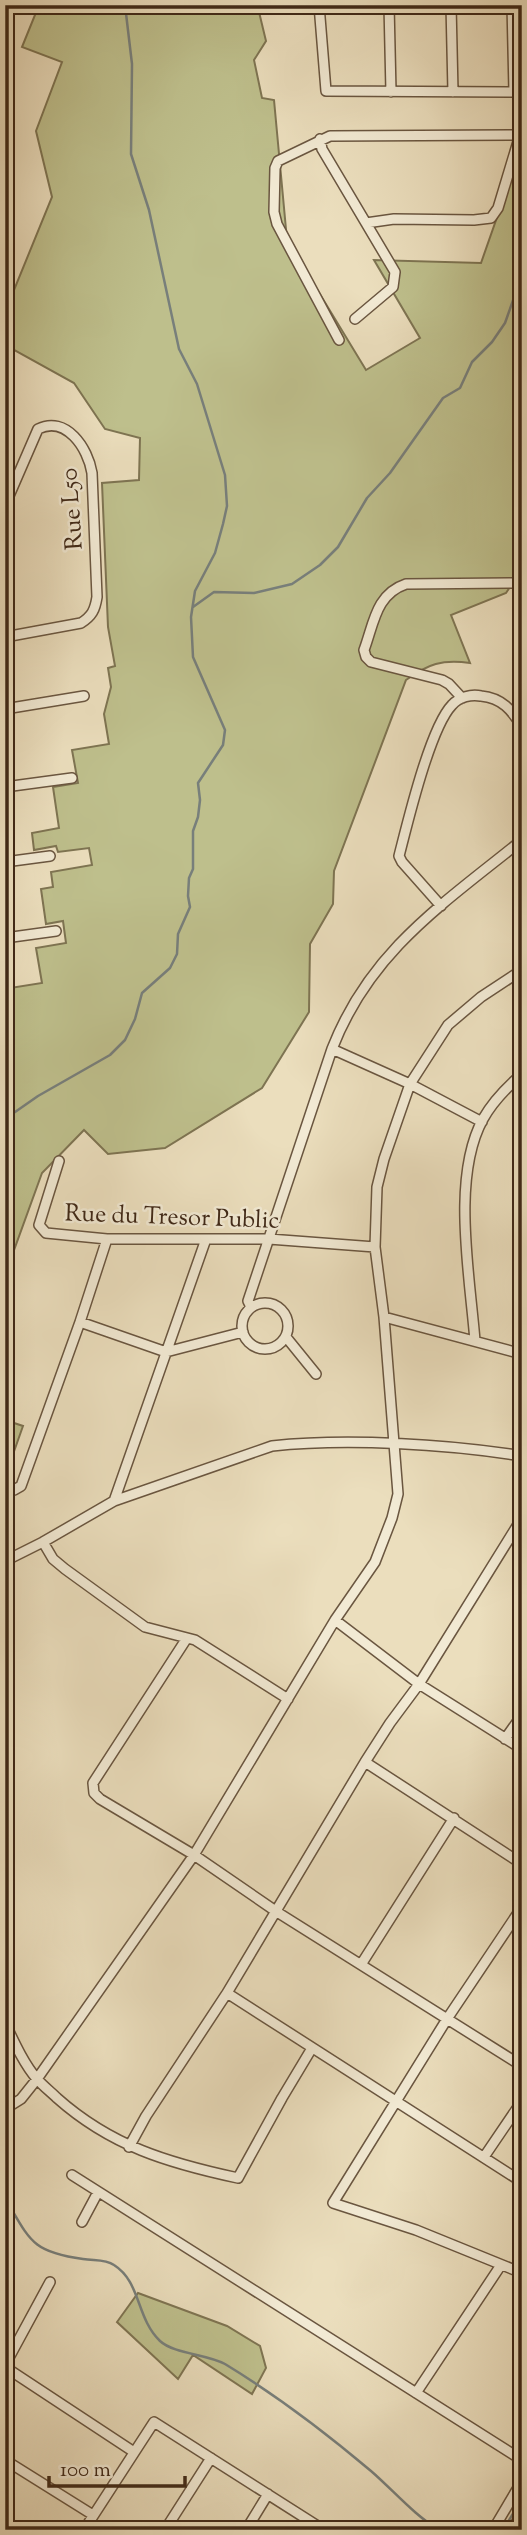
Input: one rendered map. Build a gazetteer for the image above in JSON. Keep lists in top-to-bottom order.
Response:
{
  "streets": {
    "street": ["Rue L50", "Rue du Tresor Public"]
  },
  "scale_bar": "100 m"
}
